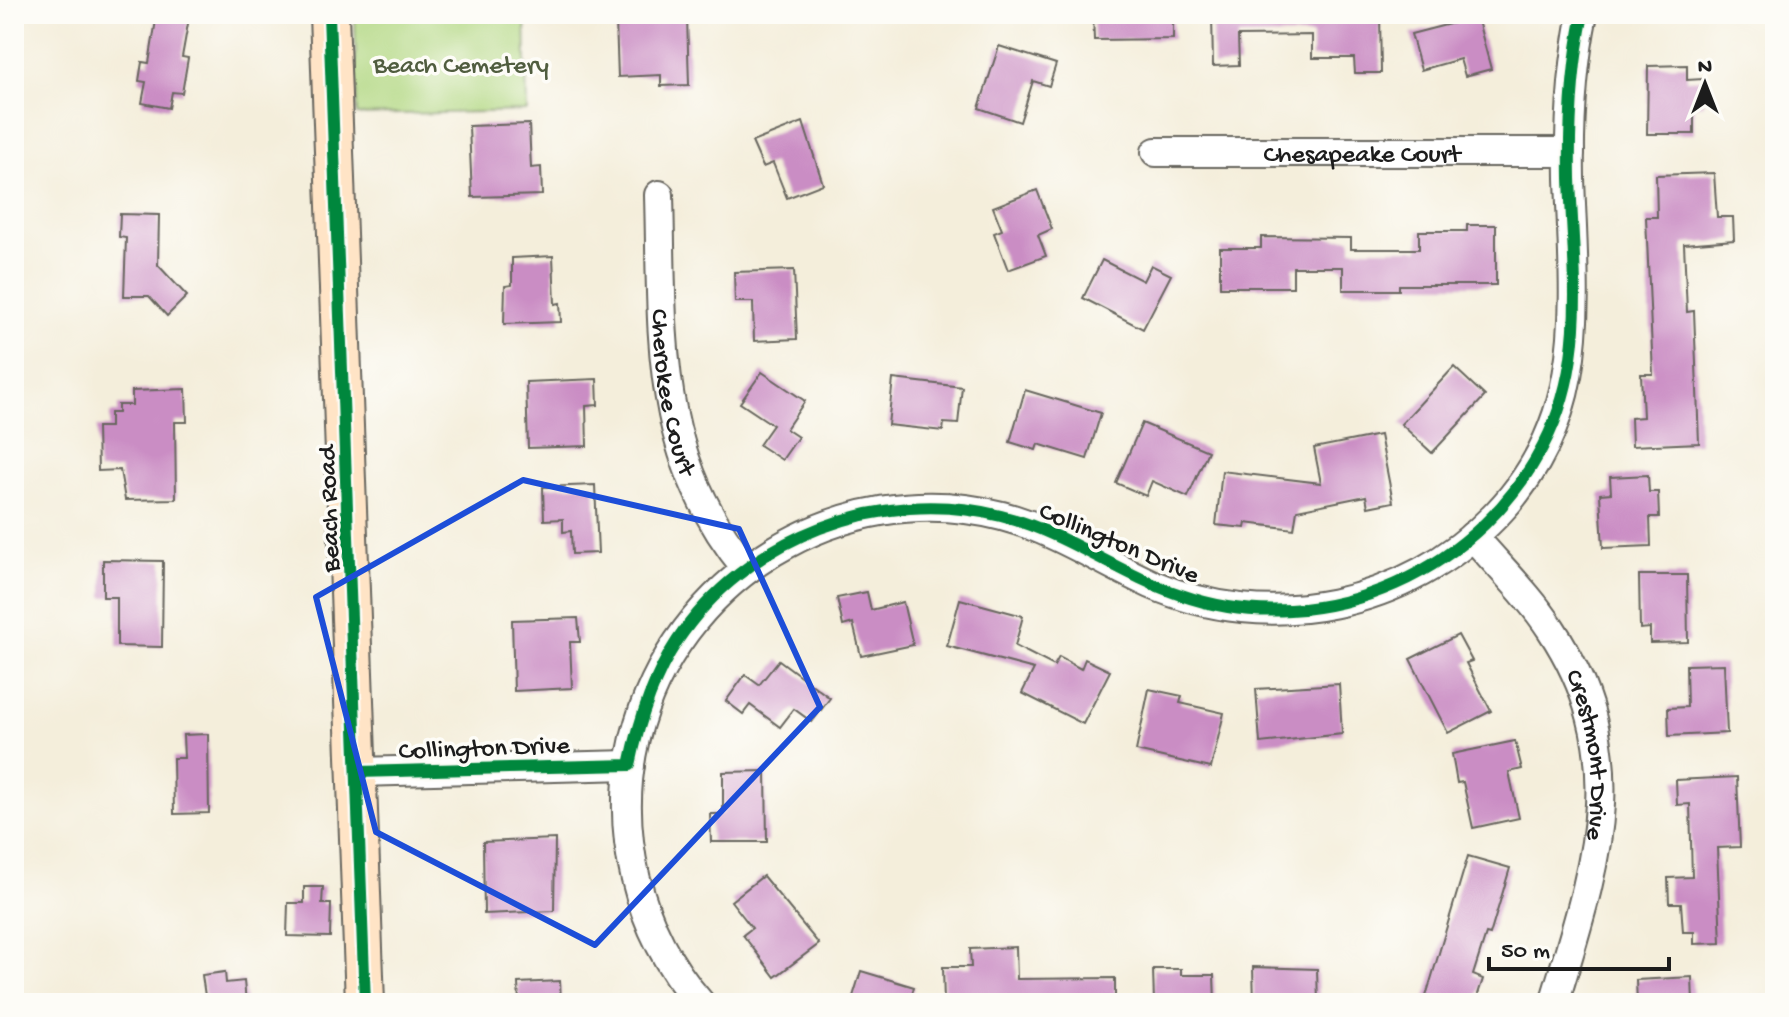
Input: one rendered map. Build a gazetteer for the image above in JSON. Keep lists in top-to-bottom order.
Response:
{
  "streets": {
    "street": [
      "Chesapeake Court",
      "Cherokee Court",
      "Beach Road",
      "Collington Drive",
      "Crestmont Drive"
    ]
  },
  "crossings": [
    ["Chesapeake Court", "Collington Drive"],
    ["Cherokee Court", "Collington Drive"],
    ["Beach Road", "Collington Drive"],
    ["Collington Drive", "Crestmont Drive"]
  ],
  "parks": ["Beach Cemetery"],
  "scale_bar": "50 m",
  "north": "top"
}
